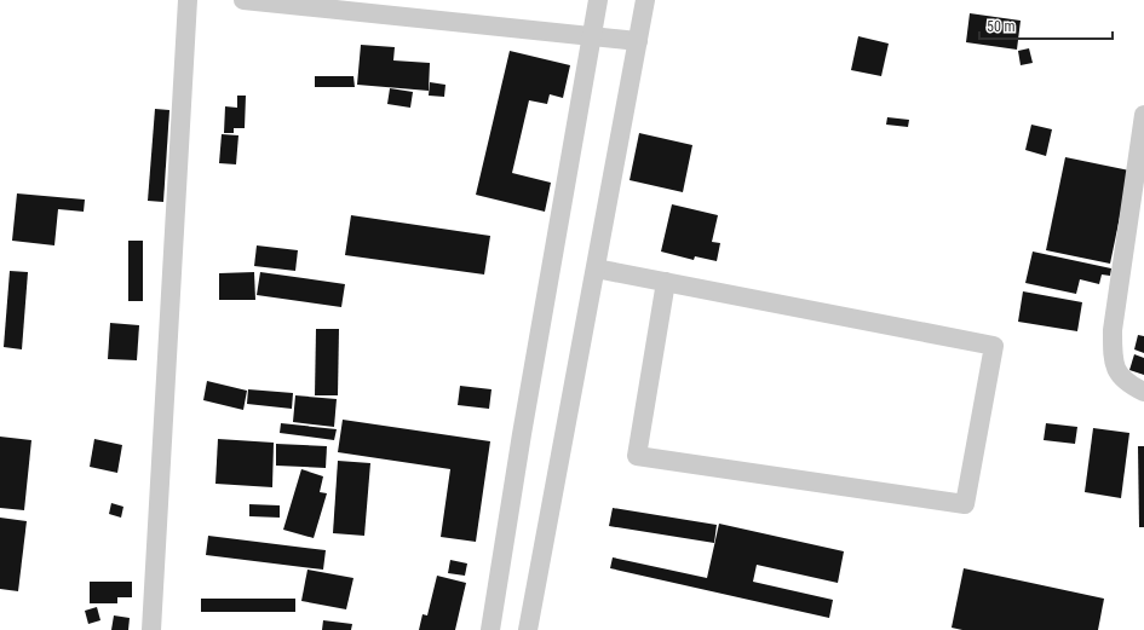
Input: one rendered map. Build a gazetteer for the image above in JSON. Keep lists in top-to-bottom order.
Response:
{
  "scale_bar": "50 m"
}
